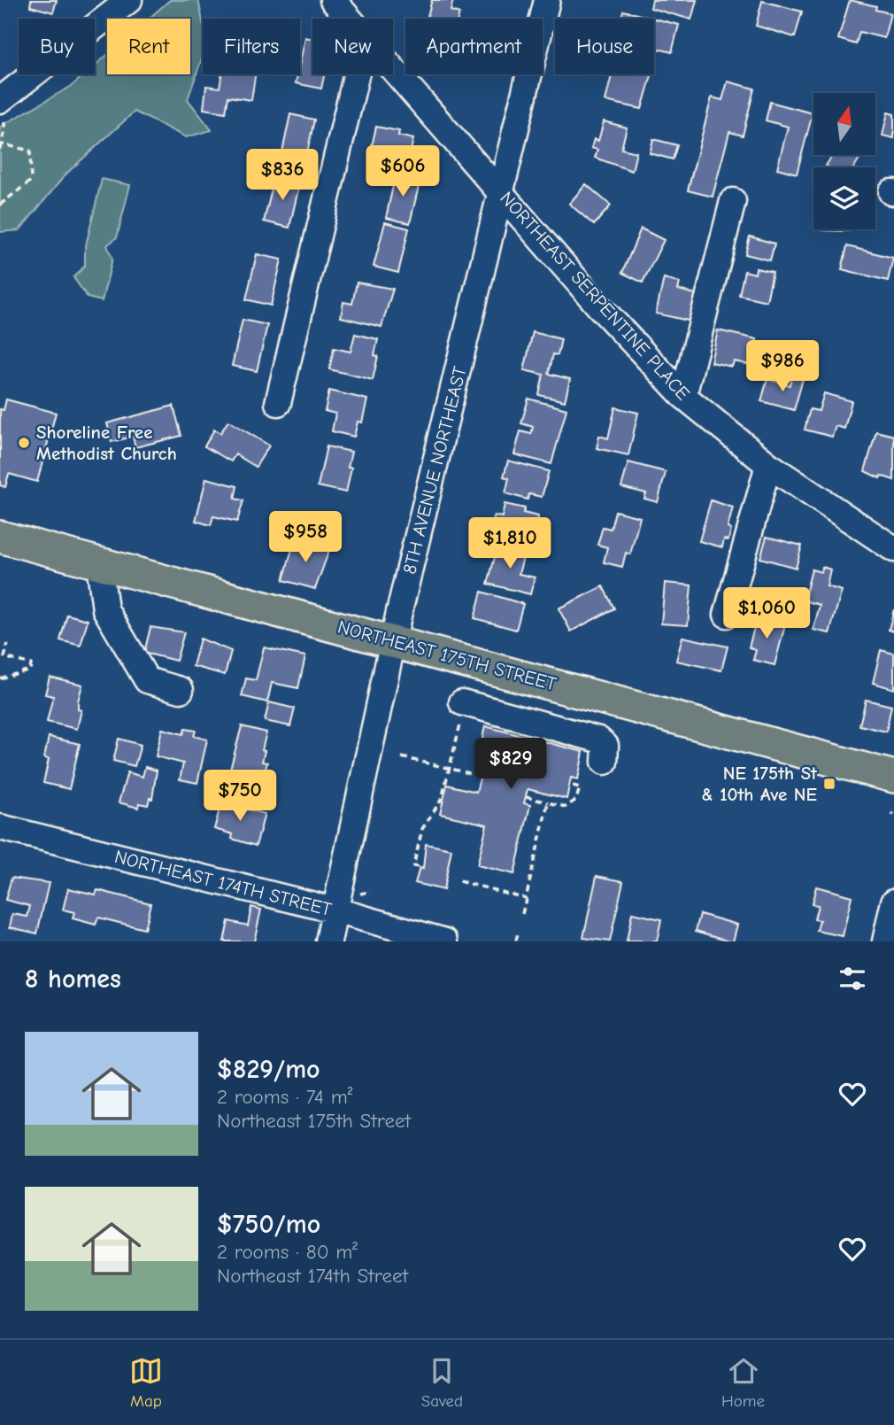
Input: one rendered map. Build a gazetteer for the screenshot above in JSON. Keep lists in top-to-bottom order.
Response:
{
  "streets": {
    "main road": ["NORTHEAST 175TH STREET"],
    "street": ["NORTHEAST SERPENTINE PLACE", "8TH AVENUE NORTHEAST", "NORTHEAST 174TH STREET"]
  },
  "crossings": [
    ["NORTHEAST SERPENTINE PLACE", "8TH AVENUE NORTHEAST"],
    ["8TH AVENUE NORTHEAST", "NORTHEAST 175TH STREET"],
    ["8TH AVENUE NORTHEAST", "NORTHEAST 174TH STREET"]
  ],
  "places": {
    "other": ["Shoreline Free Methodist Church"],
    "transit": ["NE 175th St & 10th Ave NE"]
  },
  "north": "top",
  "page": {
    "chip": [
      "Buy",
      "Rent",
      "Filters",
      "New",
      "Apartment",
      "House"
    ],
    "price": [
      "$606",
      "$836",
      "$986",
      "$958",
      "$1,810",
      "$1,060",
      "$829",
      "$750"
    ],
    "heading": "8 homes",
    "list": [
      {
        "name": "$829/mo",
        "note": "2 rooms · 74 m² · Northeast 175th Street"
      },
      {
        "name": "$750/mo",
        "note": "2 rooms · 80 m² · Northeast 174th Street"
      }
    ],
    "tabs": ["Map", "Saved", "Home"]
  }
}
